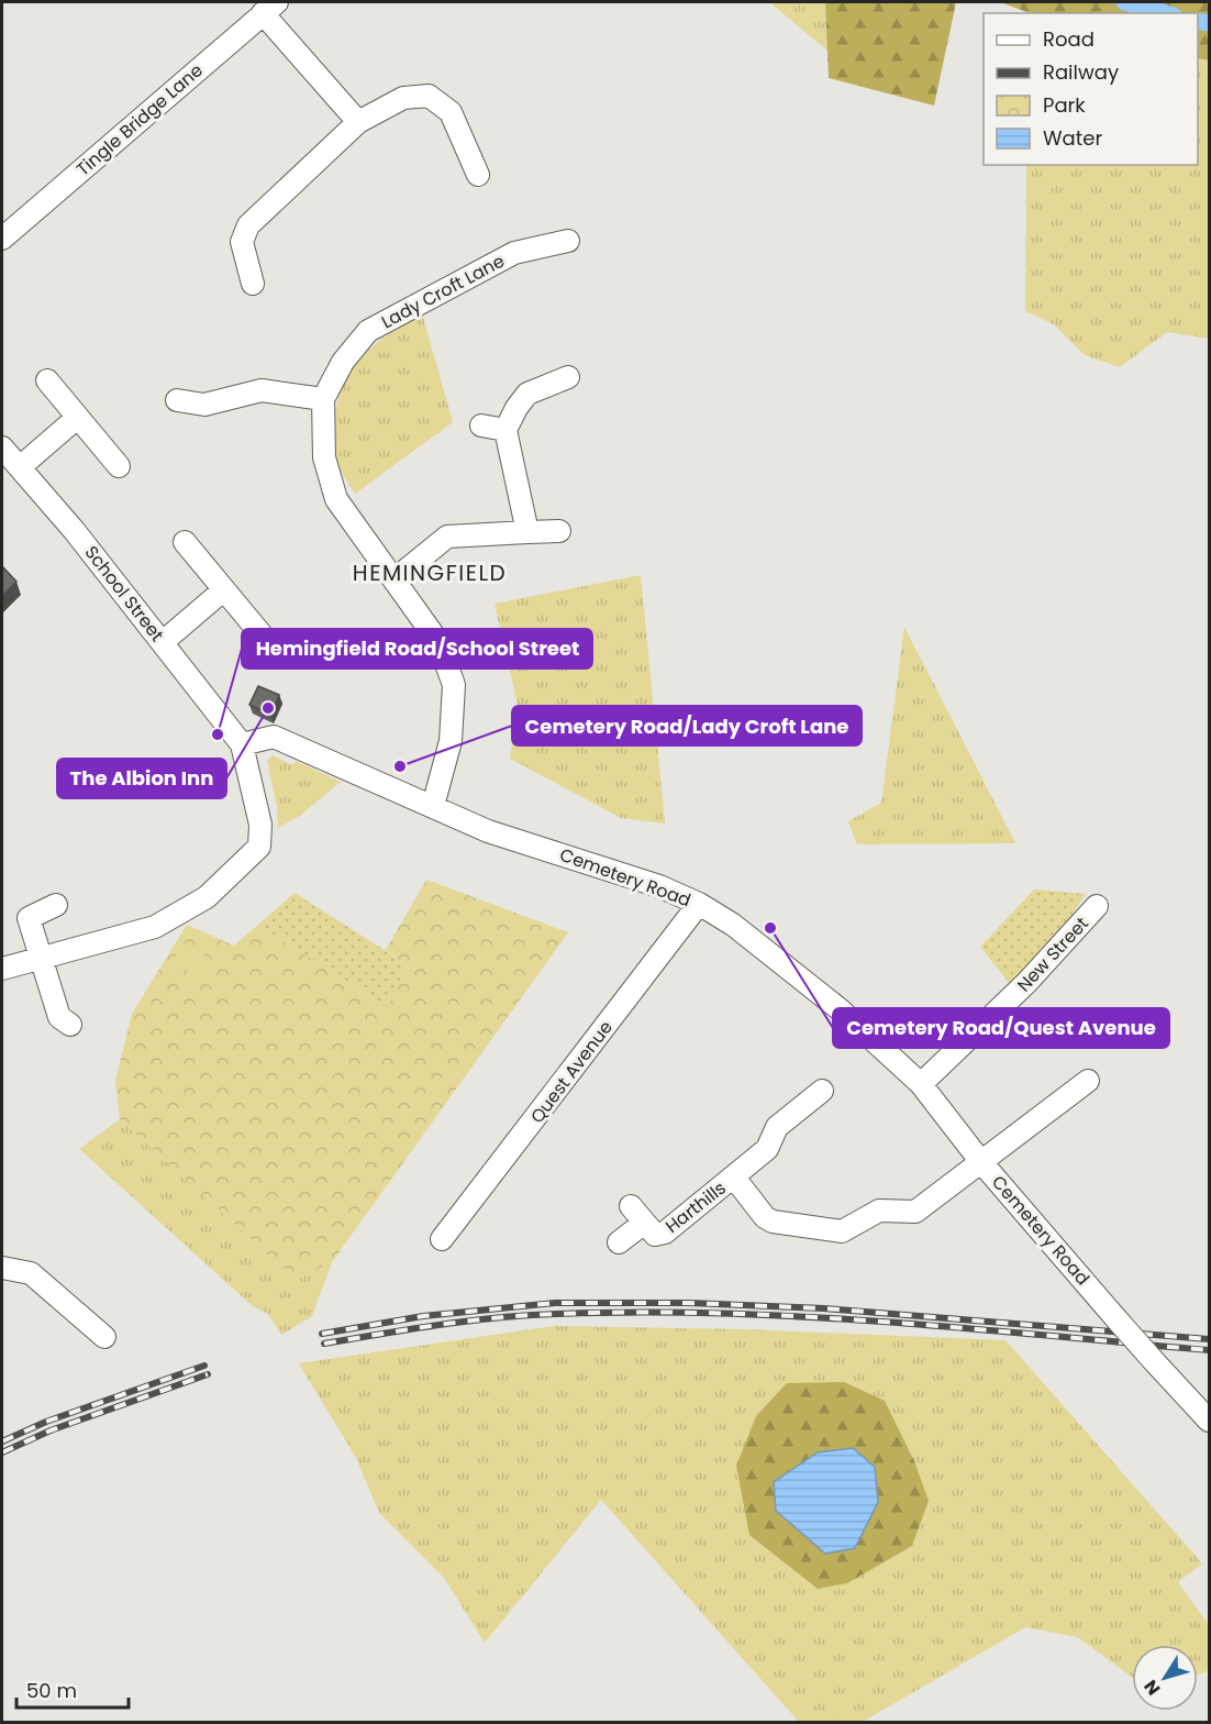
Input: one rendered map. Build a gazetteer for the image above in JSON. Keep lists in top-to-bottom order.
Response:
{
  "streets": {
    "street": [
      "Tingle Bridge Lane",
      "Lady Croft Lane",
      "School Street",
      "Cemetery Road",
      "New Street",
      "Quest Avenue",
      "Harthills"
    ]
  },
  "crossings": [
    ["Lady Croft Lane", "Cemetery Road"],
    ["School Street", "Cemetery Road"],
    ["Cemetery Road", "New Street"],
    ["Cemetery Road", "Quest Avenue"],
    ["Cemetery Road", "Harthills"]
  ],
  "districts": ["HEMINGFIELD"],
  "places": [
    "The Albion Inn",
    "Hemingfield Road/School Street",
    "Cemetery Road/Lady Croft Lane",
    "Cemetery Road/Quest Avenue"
  ],
  "legend": [
    "Road",
    "Railway",
    "Park",
    "Water"
  ],
  "scale_bar": "50 m",
  "north": "bottom left"
}
